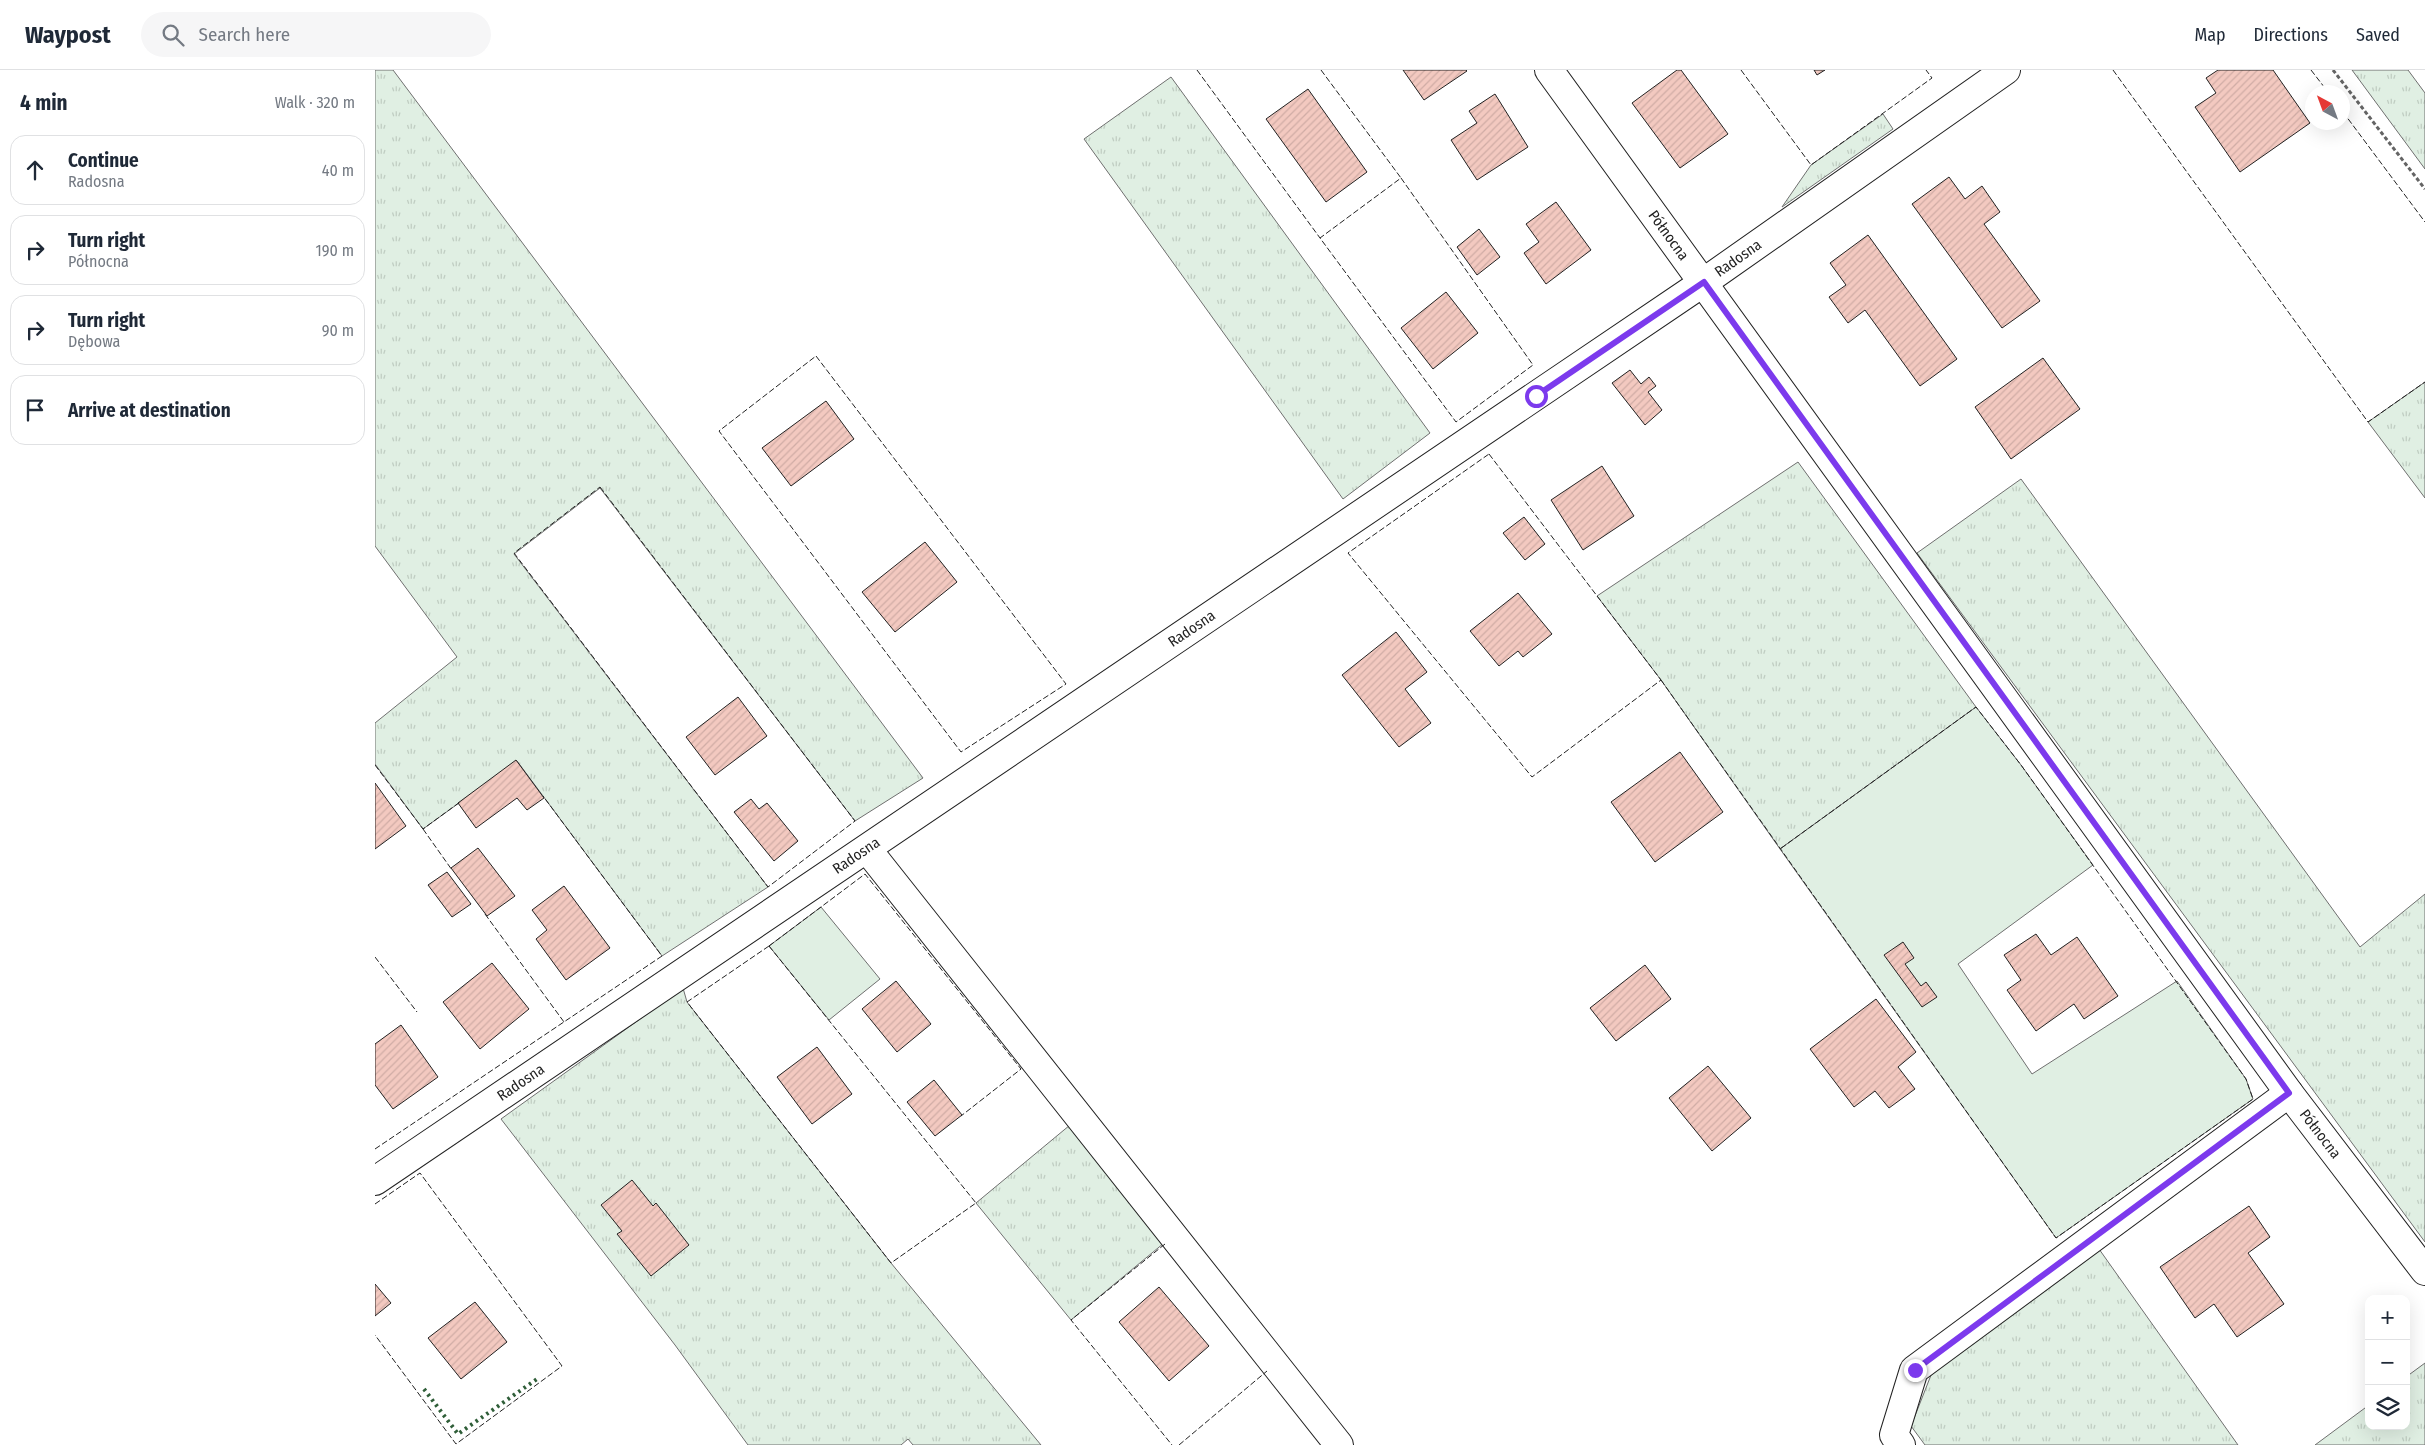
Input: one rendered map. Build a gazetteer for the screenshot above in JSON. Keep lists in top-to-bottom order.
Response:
{
  "streets": {
    "street": ["Północna", "Radosna"]
  },
  "crossings": [
    ["Północna", "Radosna"]
  ],
  "north": "top left",
  "page": {
    "header": "Waypost",
    "search": "Search here",
    "nav": ["Map", "Directions", "Saved"],
    "heading": ["4 min", "Walk · 320 m"],
    "list": [
      ["Continue", "Radosna", "40 m"],
      ["Turn right", "Północna", "190 m"],
      ["Turn right", "Dębowa", "90 m"],
      "Arrive at destination"
    ],
    "map_buttons": ["+", "−"]
  }
}
